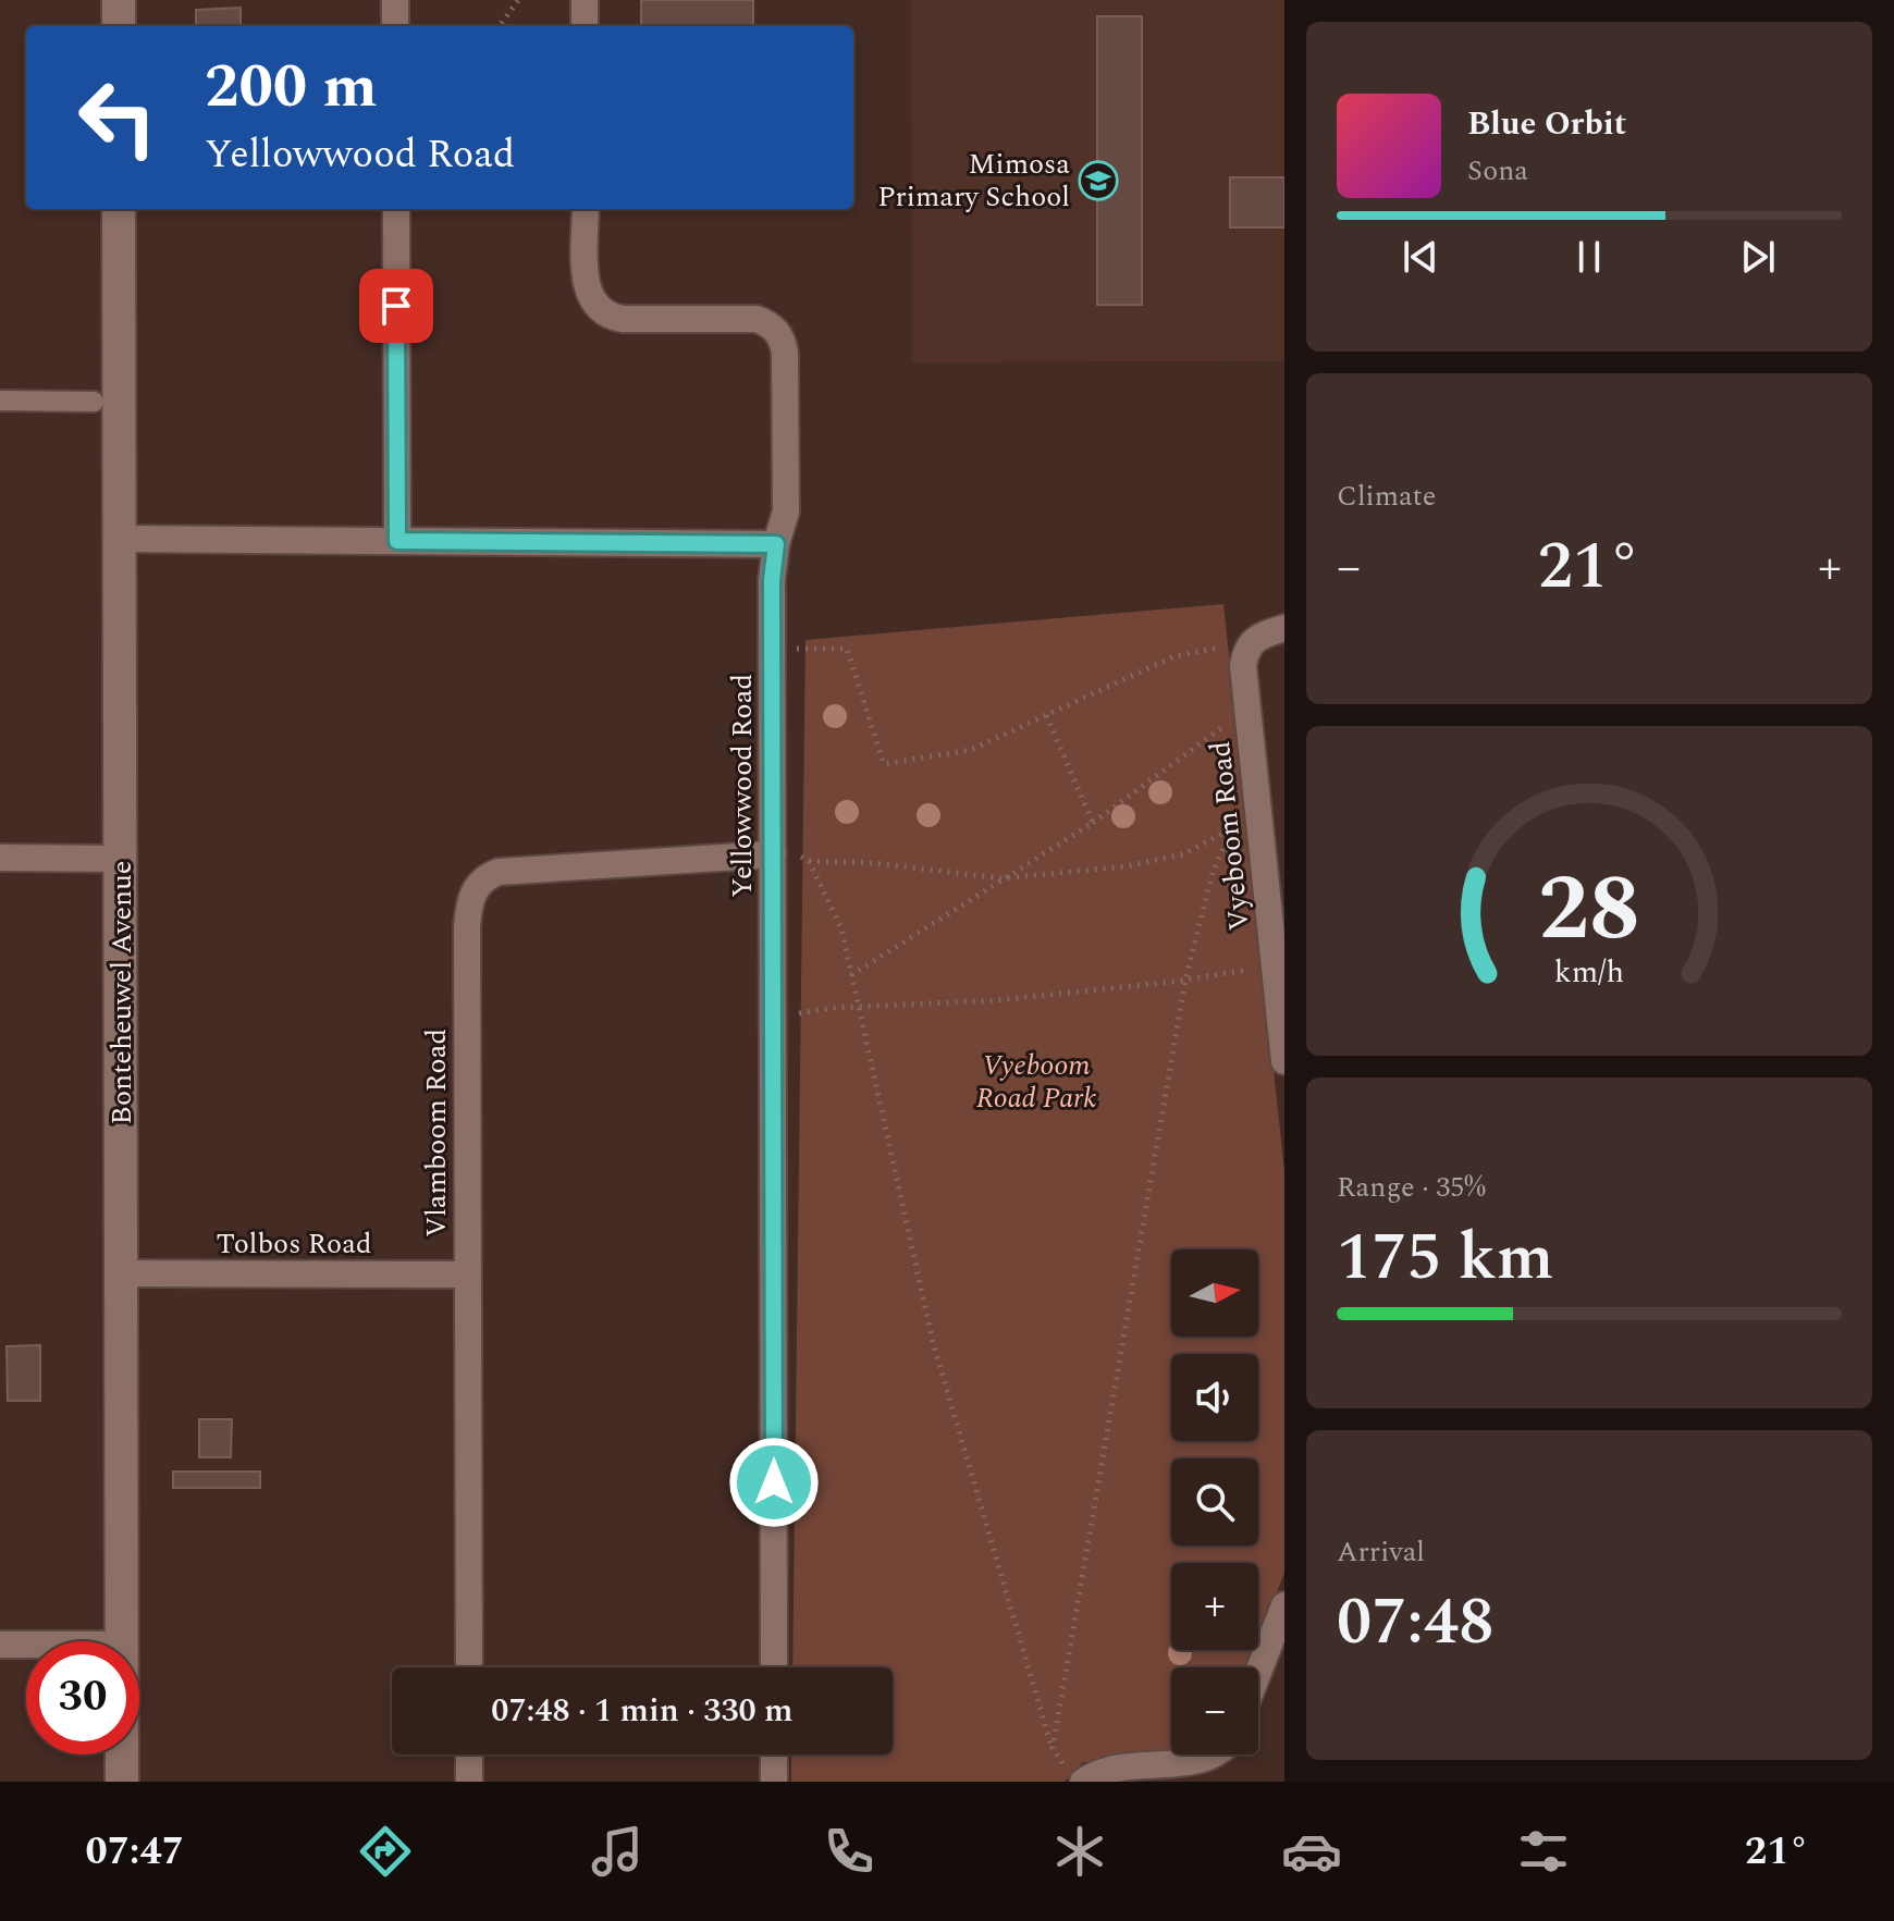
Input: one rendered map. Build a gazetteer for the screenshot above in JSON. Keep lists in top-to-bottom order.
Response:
{
  "streets": {
    "street": [
      "Yellowwood Road",
      "Vyeboom Road",
      "Bonteheuwel Avenue",
      "Vlamboom Road",
      "Tolbos Road"
    ]
  },
  "crossings": [
    ["Yellowwood Road", "Vlamboom Road"],
    ["Bonteheuwel Avenue", "Tolbos Road"],
    ["Vlamboom Road", "Tolbos Road"]
  ],
  "parks": ["Vyeboom Road Park"],
  "places": {
    "school or university": ["Mimosa Primary School"]
  },
  "north": "right",
  "page": {
    "turn": ["200 m", "Yellowwood Road"],
    "song": ["Blue Orbit", "Sona"],
    "tile": [
      "Climate",
      ["Range · 35%", "175 km"],
      ["Arrival", "07:48"]
    ],
    "heat": ["−", "21°", "+"],
    "map_buttons": ["+", "−"],
    "limit": "30",
    "trip": "07:48 · 1 min · 330 m",
    "tabs": ["07:47", "21°"],
    "gauge": ["28", "km/h"]
  }
}
